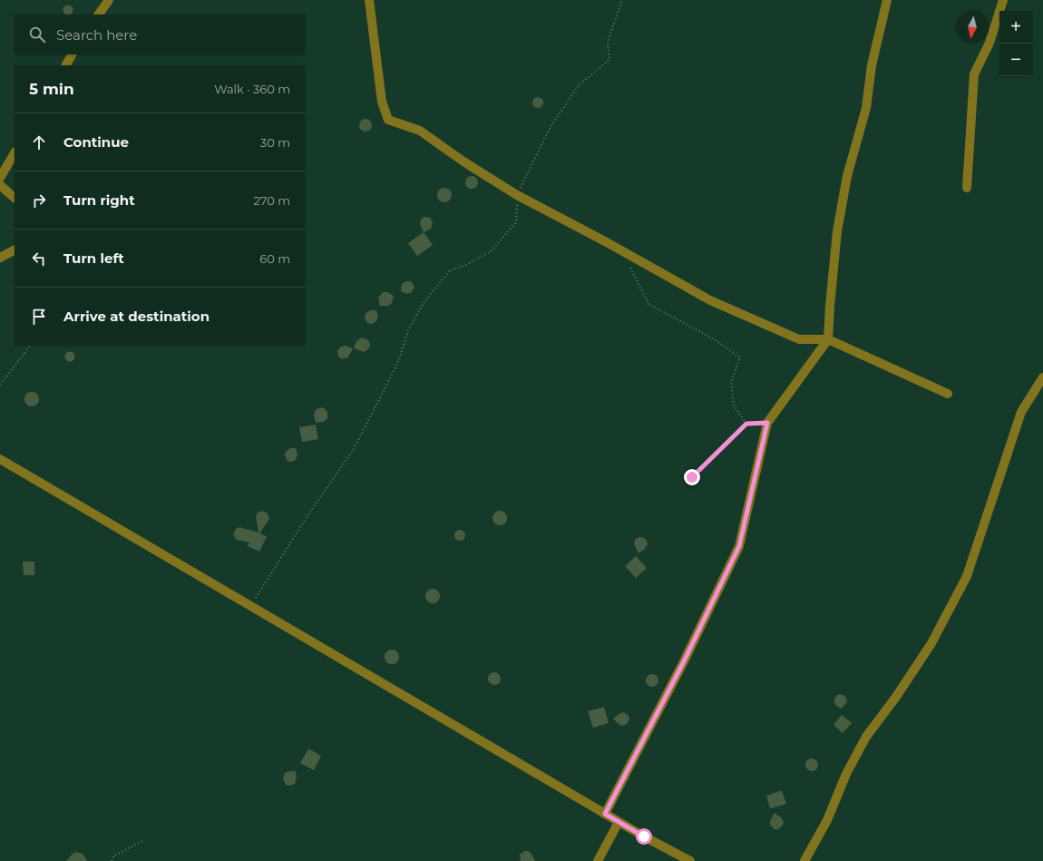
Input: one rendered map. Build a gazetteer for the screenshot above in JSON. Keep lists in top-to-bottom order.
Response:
{
  "north": "bottom",
  "page": {
    "map_buttons": ["+", "−"],
    "search": "Search here",
    "heading": ["5 min", "Walk · 360 m"],
    "list": [
      ["Continue", "30 m"],
      ["Turn right", "270 m"],
      ["Turn left", "60 m"],
      "Arrive at destination"
    ]
  }
}
